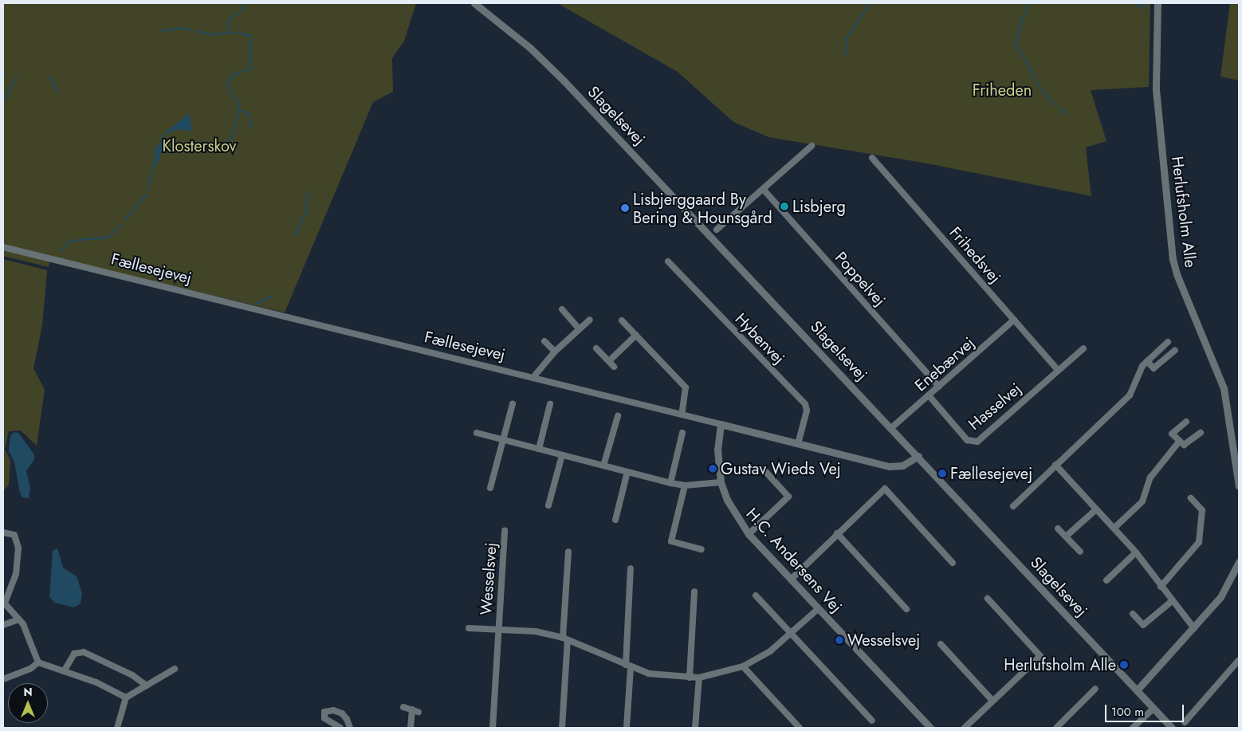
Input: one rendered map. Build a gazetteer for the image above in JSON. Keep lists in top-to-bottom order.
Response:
{
  "streets": {
    "street": [
      "Slagelsevej",
      "Herlufsholm Alle",
      "Frihedsvej",
      "Fællesejevej",
      "Poppelvej",
      "Hybenvej",
      "Enebærvej",
      "Hasselvej",
      "H.C. Andersens Vej",
      "Wesselsvej"
    ]
  },
  "crossings": [
    ["Slagelsevej", "Fællesejevej"],
    ["Slagelsevej", "Enebærvej"],
    ["Frihedsvej", "Enebærvej"],
    ["Frihedsvej", "Hasselvej"],
    ["Fællesejevej", "Hybenvej"],
    ["Fællesejevej", "H.C. Andersens Vej"],
    ["Poppelvej", "Enebærvej"],
    ["Enebærvej", "Hasselvej"],
    ["H.C. Andersens Vej", "Wesselsvej"]
  ],
  "parks": ["Friheden", "Klosterskov"],
  "places": [
    "Lisbjerg",
    "Lisbjerggaard By Bering & Hounsgård",
    "Gustav Wieds Vej",
    "Fællesejevej",
    "Wesselsvej",
    "Herlufsholm Alle"
  ],
  "scale_bar": "100 m",
  "north": "top"
}
